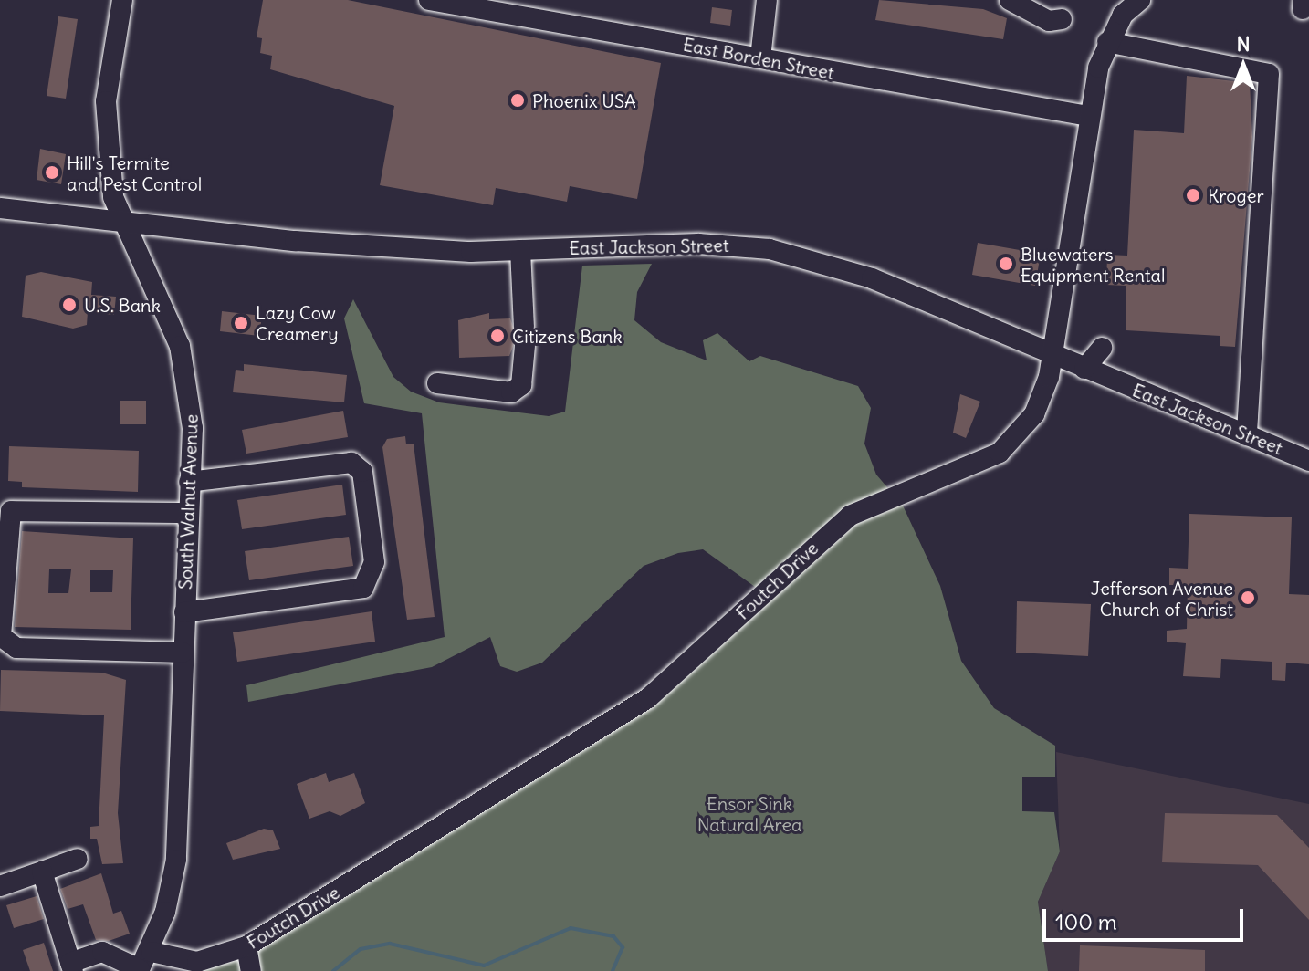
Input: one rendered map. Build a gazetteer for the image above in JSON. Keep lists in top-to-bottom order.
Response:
{
  "streets": {
    "street": [
      "East Borden Street",
      "East Jackson Street",
      "South Walnut Avenue",
      "Foutch Drive"
    ]
  },
  "crossings": [
    ["East Borden Street", "Foutch Drive"],
    ["East Jackson Street", "South Walnut Avenue"],
    ["East Jackson Street", "Foutch Drive"],
    ["South Walnut Avenue", "Foutch Drive"]
  ],
  "parks": ["Ensor Sink Natural Area"],
  "places": [
    "Phoenix USA",
    "Hill's Termite and Pest Control",
    "Kroger",
    "Bluewaters Equipment Rental",
    "U.S. Bank",
    "Lazy Cow Creamery",
    "Citizens Bank",
    "Jefferson Avenue Church of Christ"
  ],
  "scale_bar": "100 m",
  "north": "top"
}
